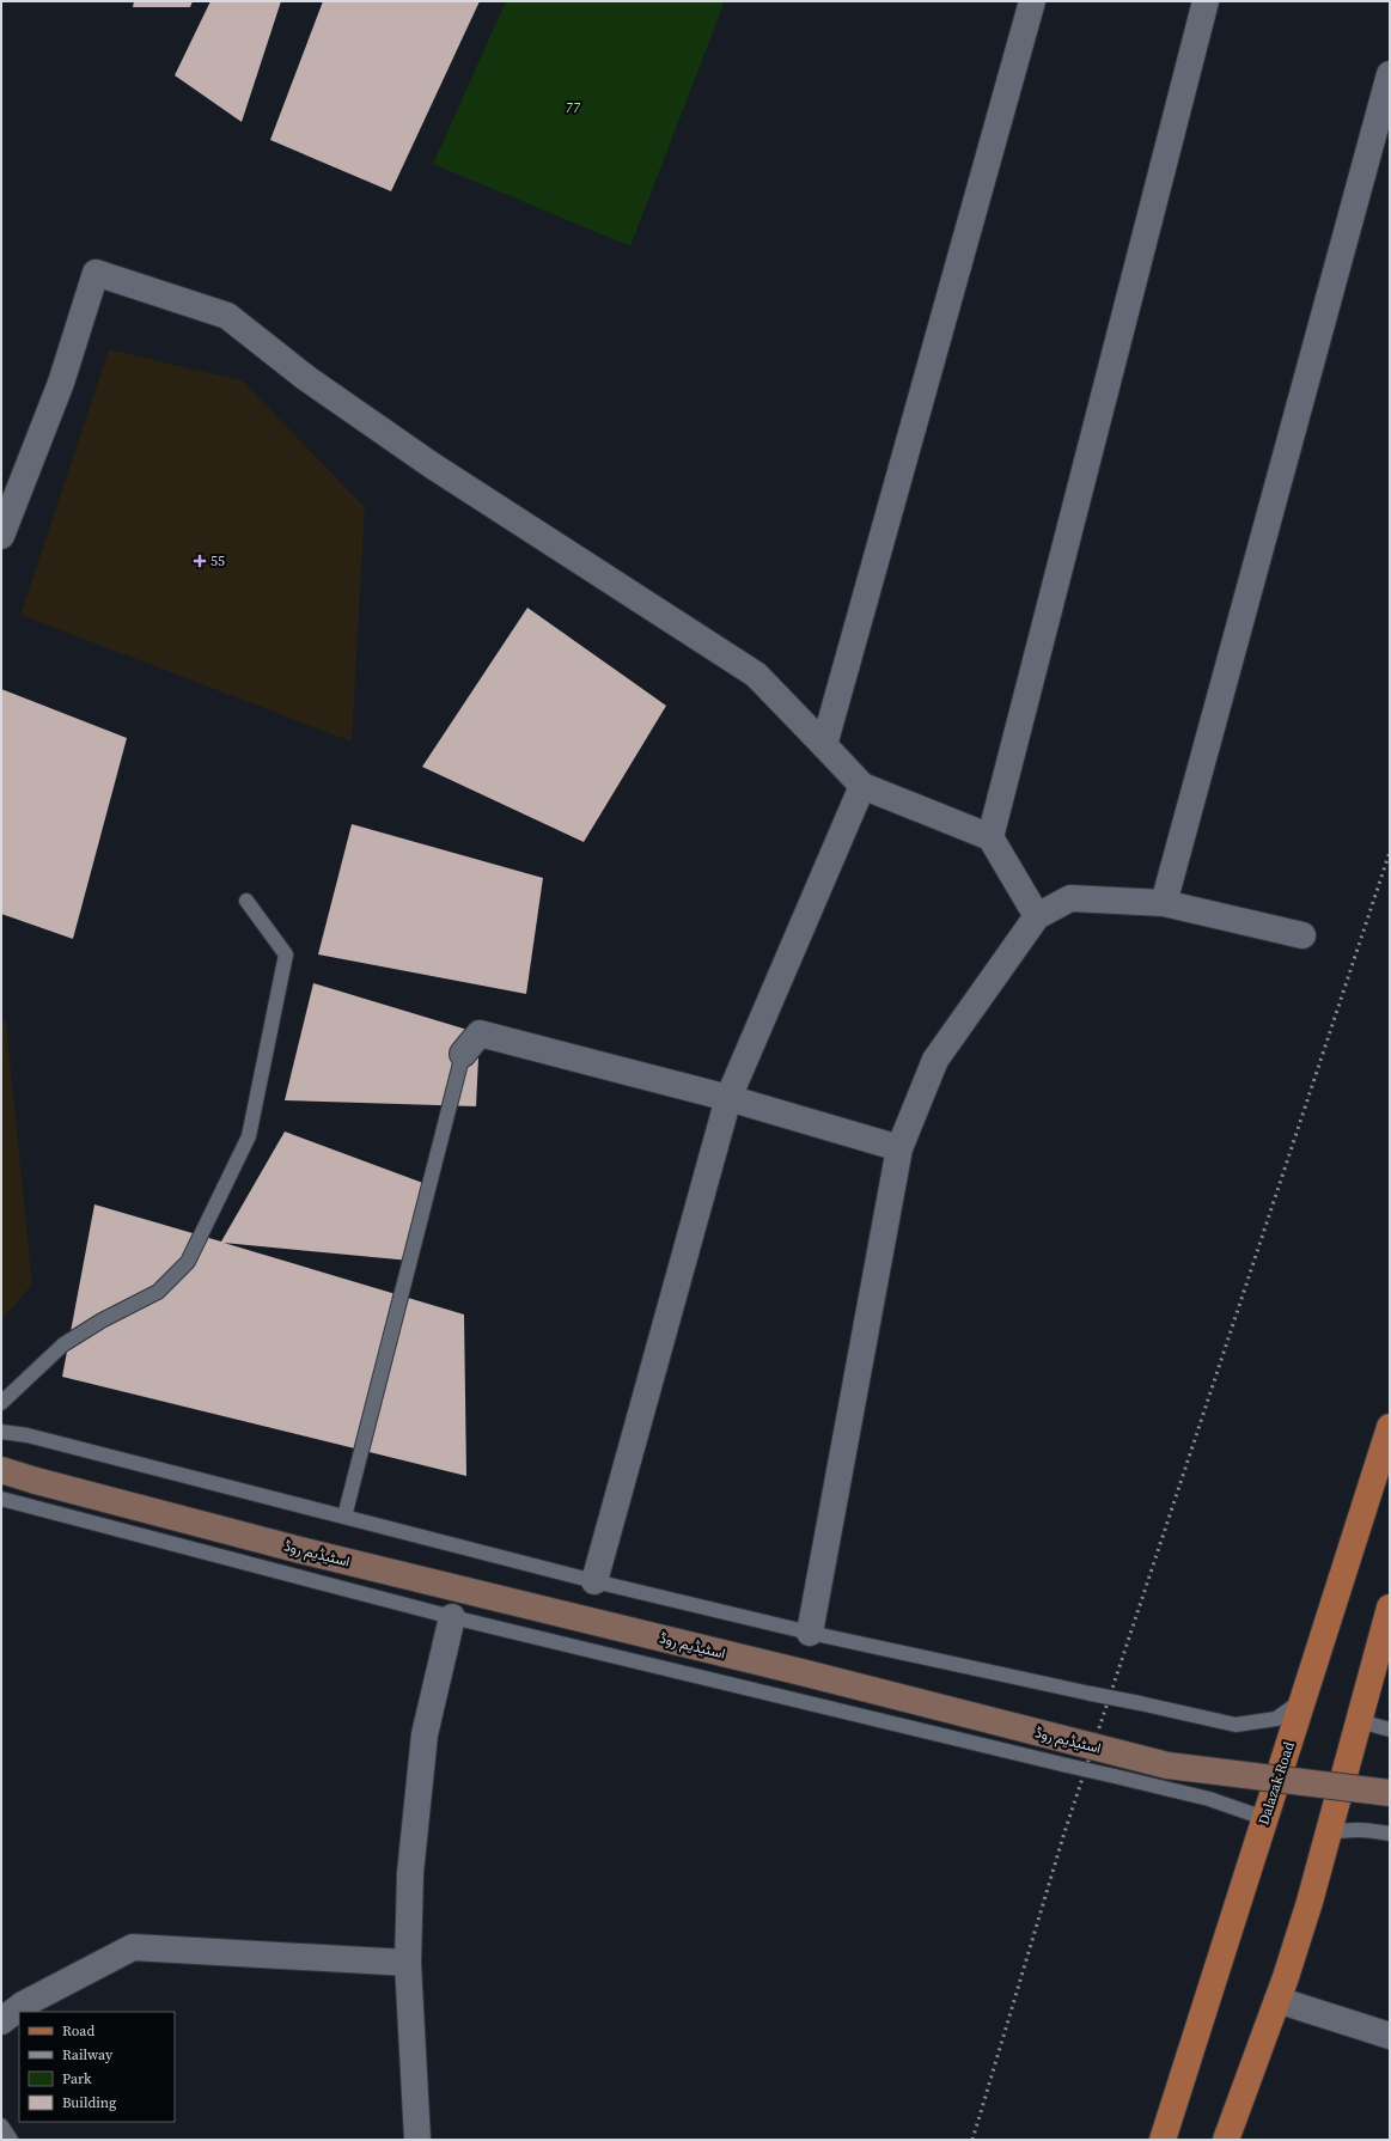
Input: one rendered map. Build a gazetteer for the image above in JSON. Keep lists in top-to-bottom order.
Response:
{
  "streets": {
    "main road": ["اسٹیڈیم روڈ", "Dalazak Road"]
  },
  "parks": ["77"],
  "places": {
    "health": ["55"]
  },
  "legend": [
    "Road",
    "Railway",
    "Park",
    "Building"
  ]
}
